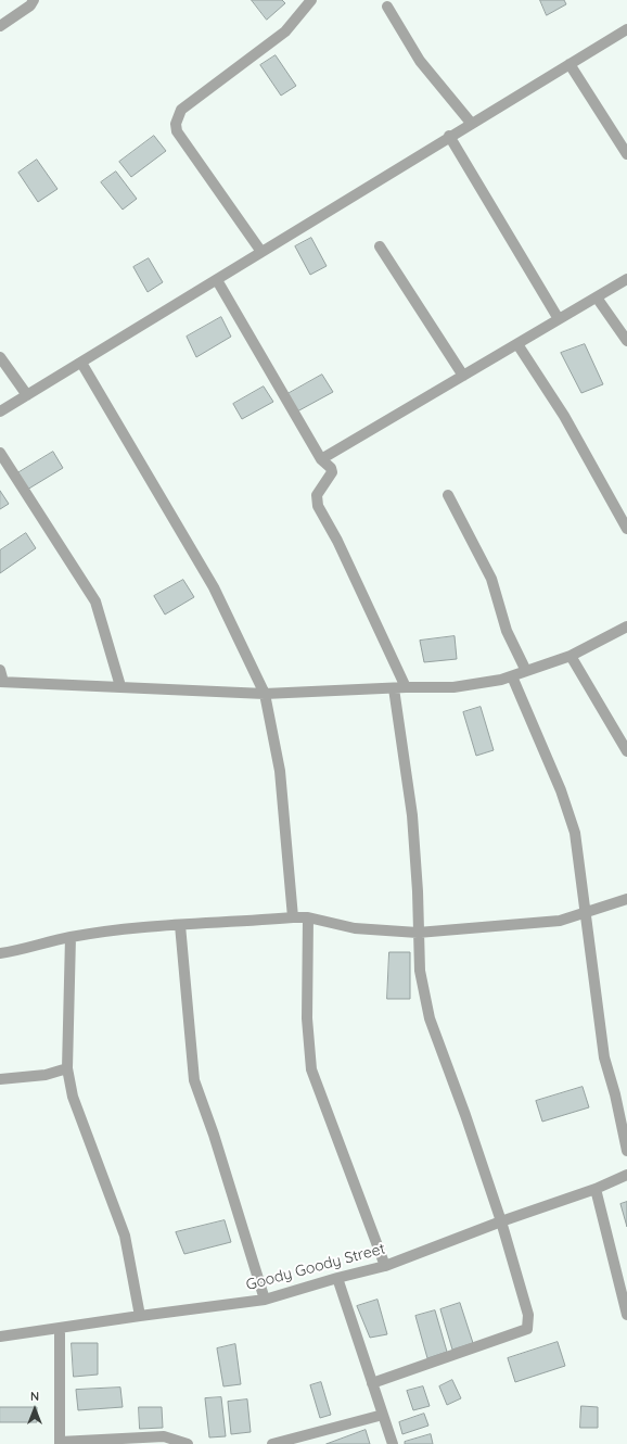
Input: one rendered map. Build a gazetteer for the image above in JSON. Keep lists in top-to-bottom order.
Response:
{
  "streets": {
    "street": ["Goody Goody Street"]
  },
  "north": "top"
}
